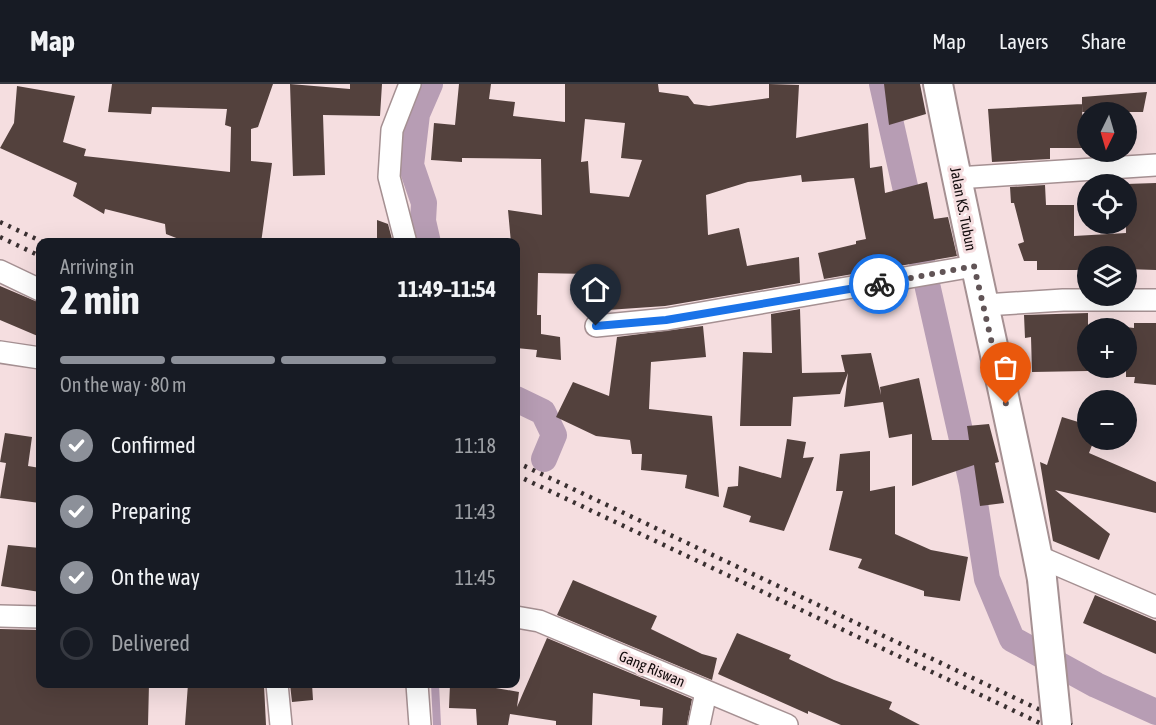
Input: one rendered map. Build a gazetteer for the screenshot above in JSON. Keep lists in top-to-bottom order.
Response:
{
  "streets": {
    "street": ["Jalan KS. Tubun", "Gang Riswan"]
  },
  "north": "bottom",
  "page": {
    "header": "Map",
    "nav": ["Map", "Layers", "Share"],
    "map_buttons": ["+", "−"],
    "heading": ["2 min", "Arriving in", "11:49–11:54"],
    "bar": "On the way · 80 m",
    "list": [
      ["Confirmed", "11:18"],
      ["Preparing", "11:43"],
      ["On the way", "11:45"],
      "Delivered"
    ]
  }
}
